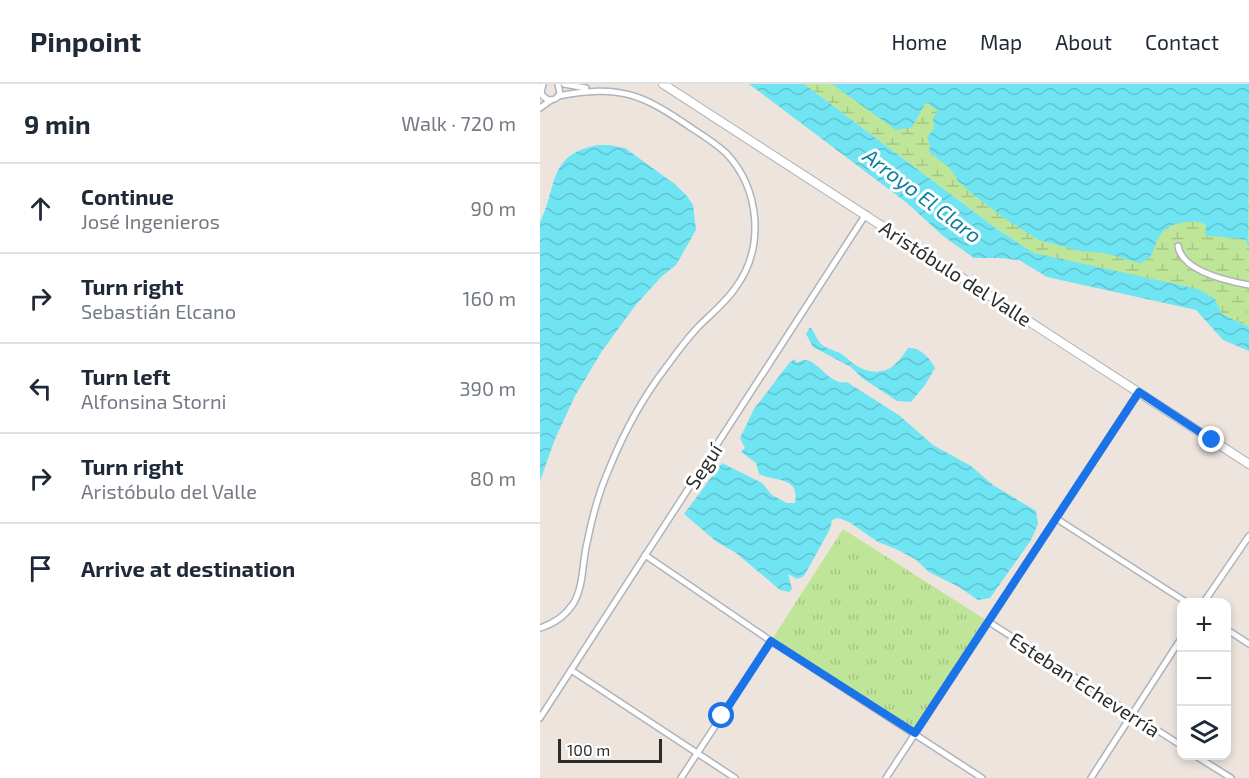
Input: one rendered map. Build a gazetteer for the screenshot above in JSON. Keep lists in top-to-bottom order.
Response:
{
  "streets": {
    "street": ["Aristóbulo del Valle", "Seguí", "Esteban Echeverría"]
  },
  "crossings": [
    ["Aristóbulo del Valle", "Seguí"]
  ],
  "water": ["Arroyo El Claro"],
  "scale_bar": "100 m",
  "page": {
    "header": "Pinpoint",
    "nav": [
      "Home",
      "Map",
      "About",
      "Contact"
    ],
    "heading": ["9 min", "Walk · 720 m"],
    "list": [
      ["Continue", "José Ingenieros", "90 m"],
      ["Turn right", "Sebastián Elcano", "160 m"],
      ["Turn left", "Alfonsina Storni", "390 m"],
      ["Turn right", "Aristóbulo del Valle", "80 m"],
      "Arrive at destination"
    ],
    "map_buttons": ["+", "−"],
    "scale": "100 m"
  }
}
